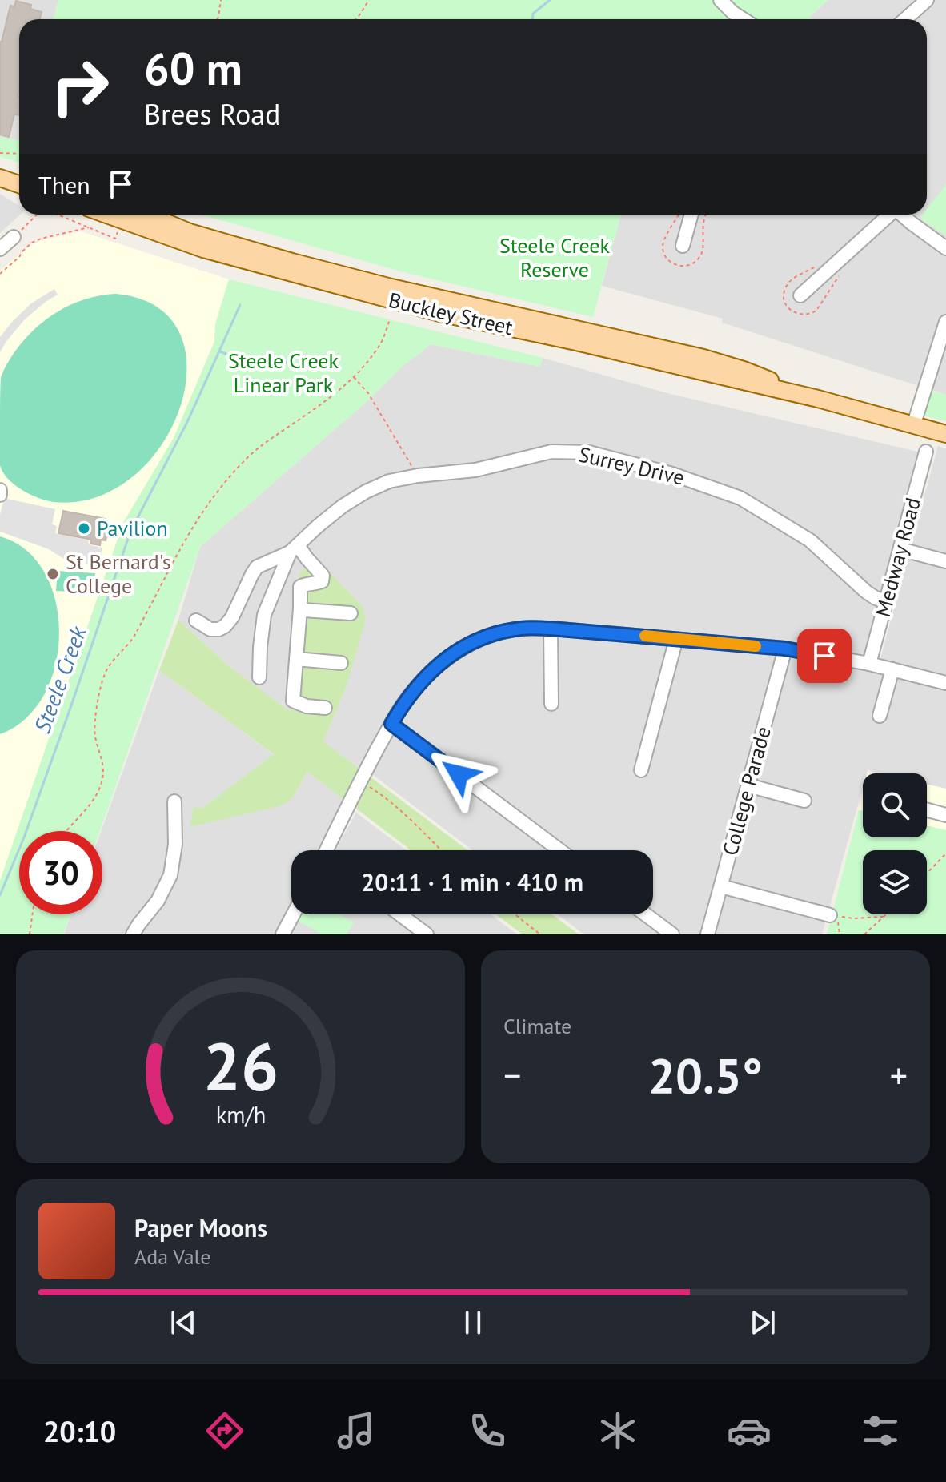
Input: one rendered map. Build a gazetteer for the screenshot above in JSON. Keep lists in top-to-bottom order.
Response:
{
  "streets": {
    "main road": ["Buckley Street"],
    "street": ["Surrey Drive", "Medway Road", "College Parade"]
  },
  "crossings": [
    ["Surrey Drive", "Medway Road"]
  ],
  "water": ["Steele Creek"],
  "parks": ["Steele Creek Reserve", "Steele Creek Linear Park"],
  "places": ["Pavilion", "St Bernard's College"],
  "page": {
    "turn": ["60 m", "Brees Road"],
    "then": "Then",
    "limit": "30",
    "trip": "20:11 · 1 min · 410 m",
    "tile": "Climate",
    "heat": ["−", "20.5°", "+"],
    "song": ["Paper Moons", "Ada Vale"],
    "tabs": "20:10",
    "gauge": ["26", "km/h"]
  }
}
